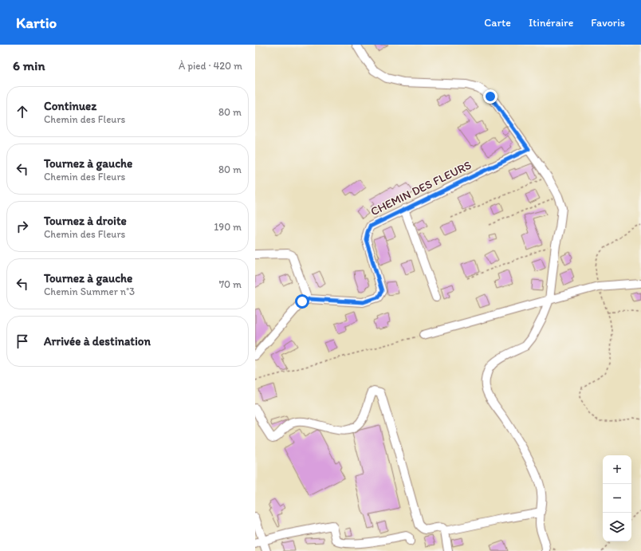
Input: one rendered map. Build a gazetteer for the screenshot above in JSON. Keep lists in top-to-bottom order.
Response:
{
  "streets": {
    "street": ["CHEMIN DES FLEURS"]
  },
  "page": {
    "header": "Kartio",
    "nav": ["Carte", "Itinéraire", "Favoris"],
    "heading": ["6 min", "À pied · 420 m"],
    "list": [
      ["Continuez", "Chemin des Fleurs", "80 m"],
      ["Tournez à gauche", "Chemin des Fleurs", "80 m"],
      ["Tournez à droite", "Chemin des Fleurs", "190 m"],
      ["Tournez à gauche", "Chemin Summer n°3", "70 m"],
      "Arrivée à destination"
    ],
    "map_buttons": ["+", "−"]
  }
}
